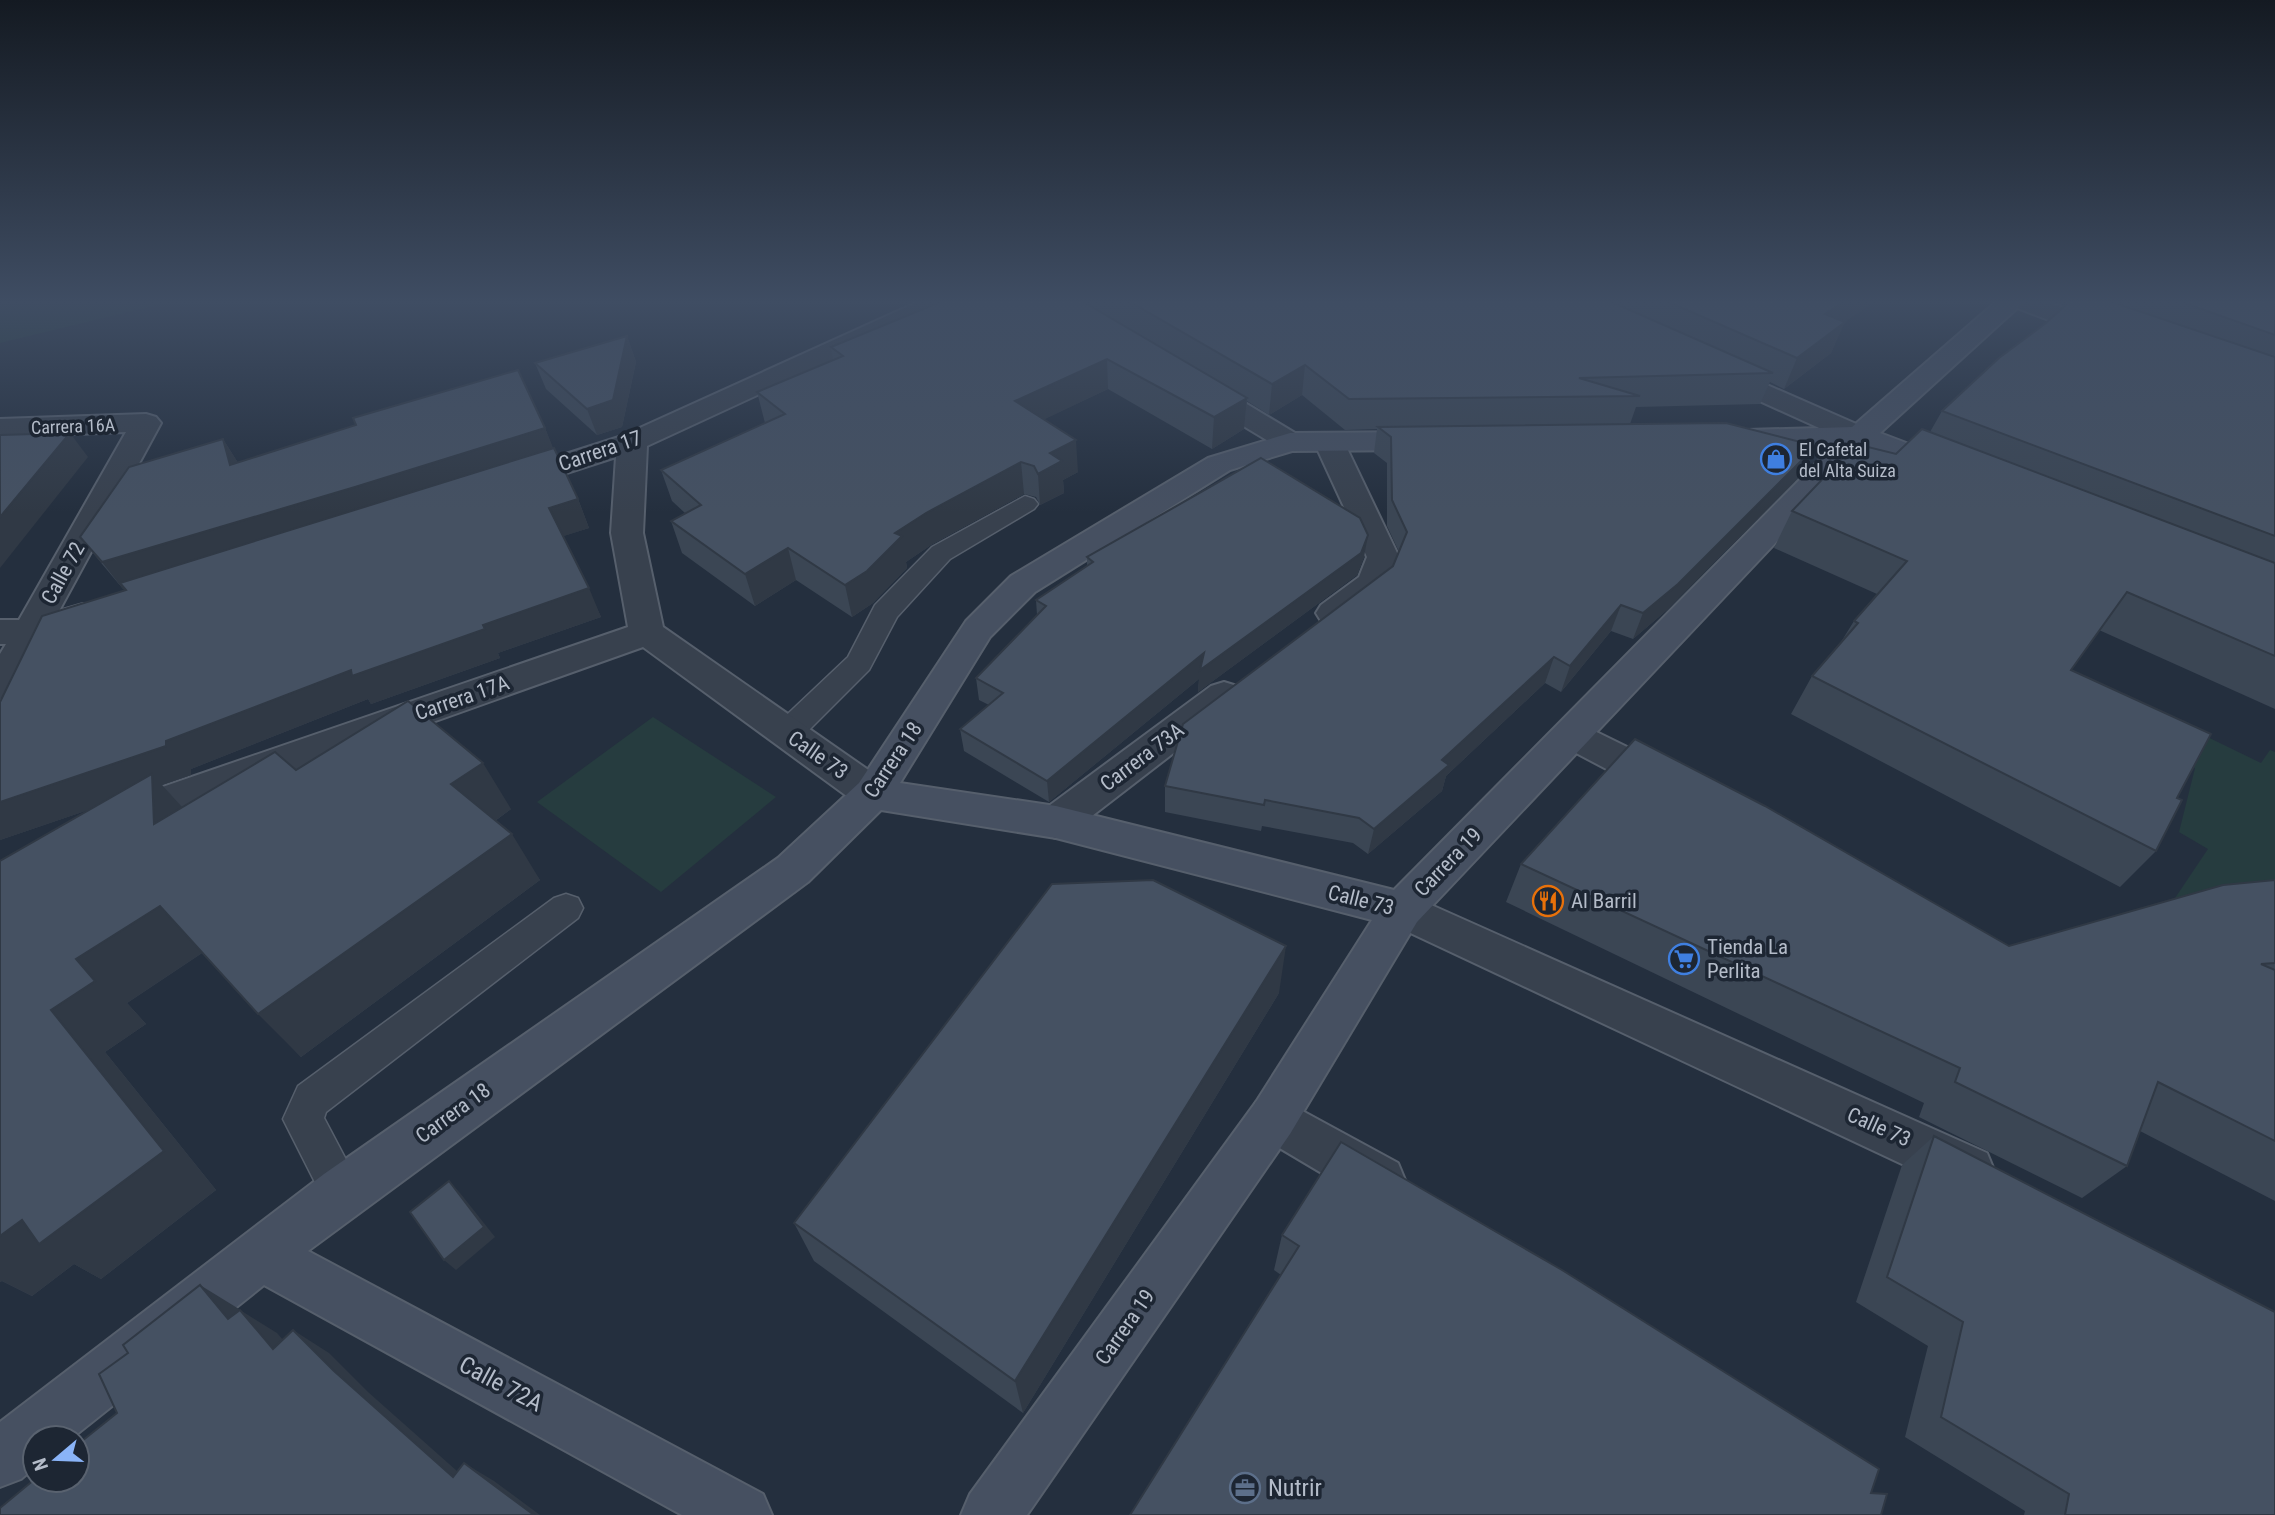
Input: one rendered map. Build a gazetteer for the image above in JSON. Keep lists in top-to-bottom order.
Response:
{
  "streets": {
    "street": [
      "Carrera 16A",
      "Carrera 17",
      "Calle 72",
      "Carrera 17A",
      "Calle 73",
      "Carrera 73A",
      "Carrera 18",
      "Carrera 19",
      "Calle 72A"
    ]
  },
  "crossings": [
    ["Carrera 16A", "Calle 72"],
    ["Carrera 17A", "Calle 73"],
    ["Calle 73", "Carrera 73A"],
    ["Calle 73", "Carrera 18"],
    ["Calle 73", "Carrera 19"],
    ["Carrera 18", "Calle 72A"]
  ],
  "places": {
    "shop": ["El Cafetal del Alta Suiza"],
    "restaurant": ["Al Barril"],
    "supermarket": ["Tienda La Perlita"],
    "office": ["Nutrir"]
  },
  "north": "left"
}
